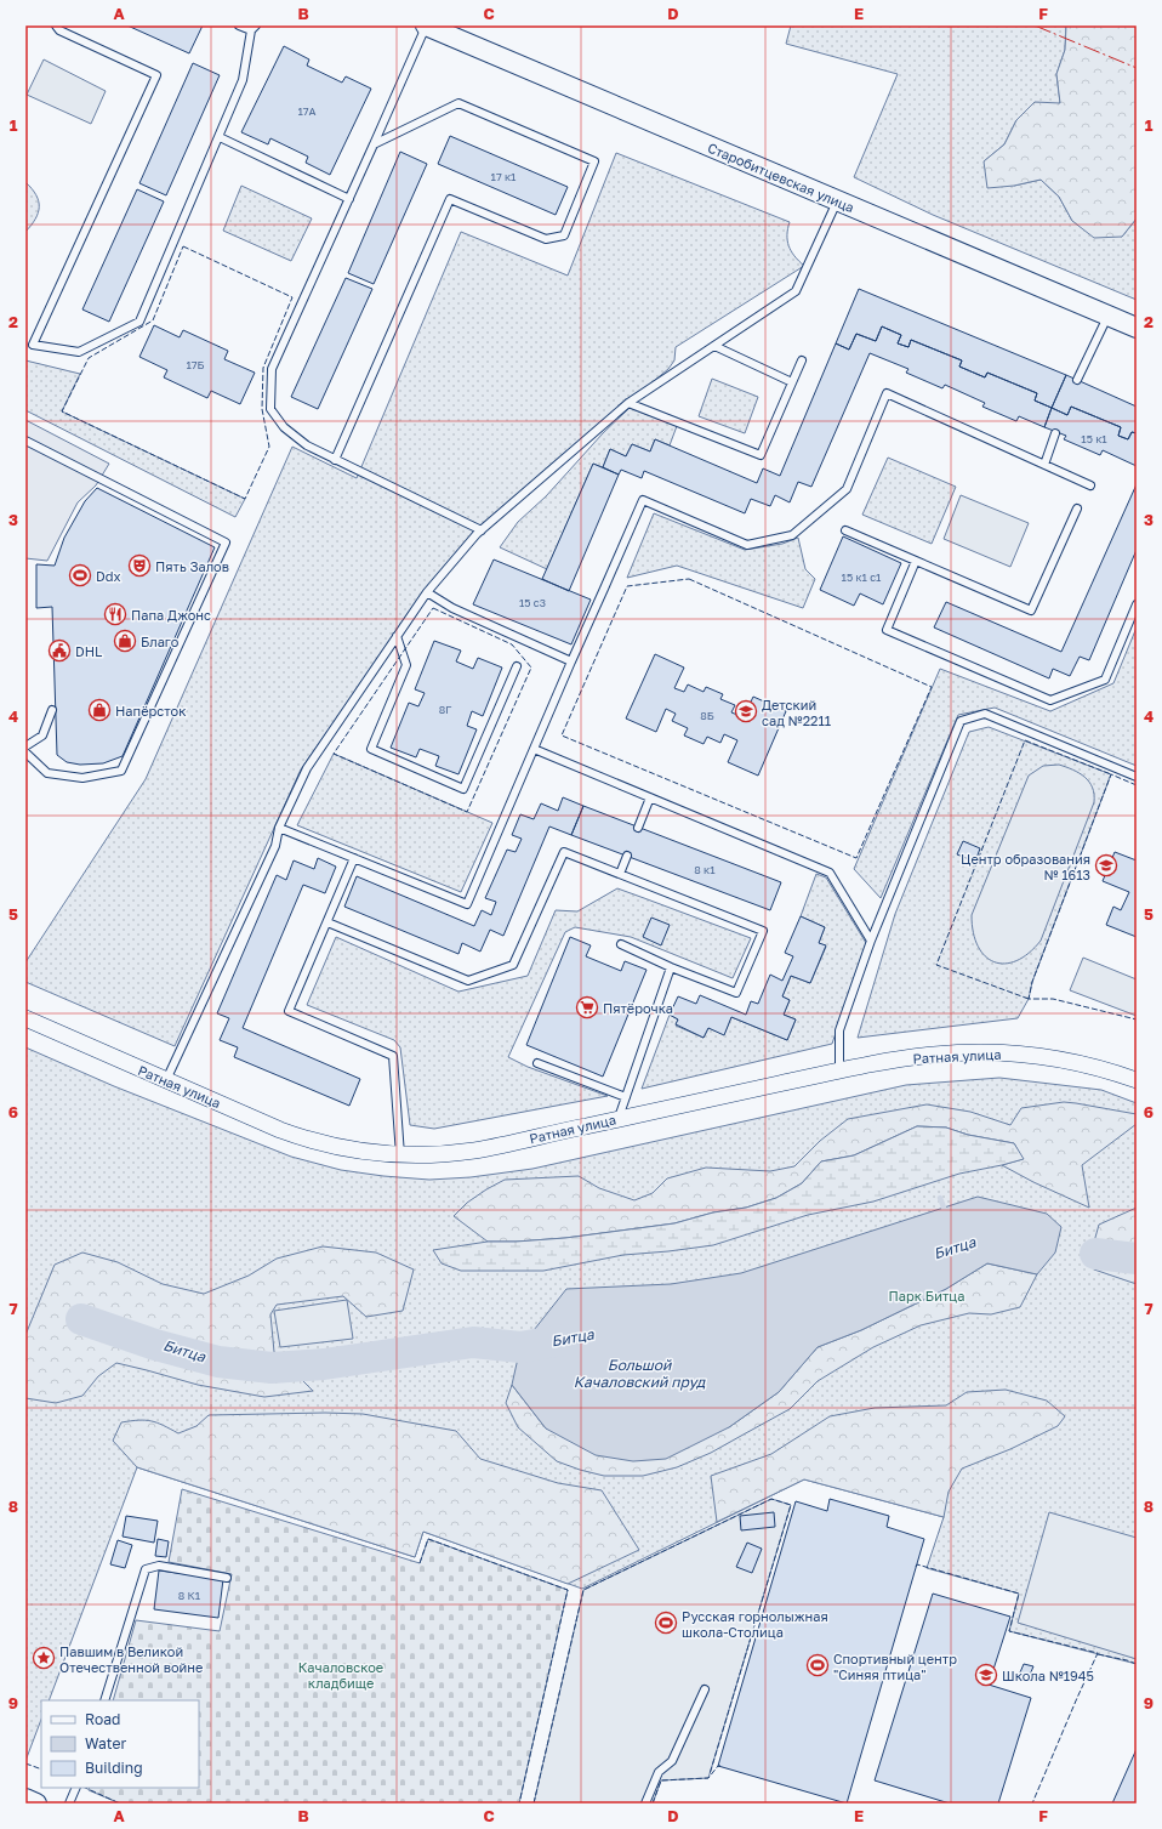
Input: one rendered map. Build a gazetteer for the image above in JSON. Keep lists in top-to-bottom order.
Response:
{
  "streets": {
    "street": ["Старобитцевская улица", "Ратная улица"]
  },
  "water": ["Битца", "Большой Качаловский пруд"],
  "parks": ["Парк Битца", "Качаловское кладбище"],
  "places": {
    "theatre": ["Пять Залов"],
    "sports": ["Ddx", "Русская горнолыжная школа-Столица", "Спортивный центр \"Синяя птица\""],
    "restaurant": ["Папа Джонс"],
    "shop": ["Благо", "Напёрсток"],
    "public building": ["DHL"],
    "school or university": ["Детский сад №2211", "Центр образования № 1613", "Школа №1945"],
    "supermarket": ["Пятёрочка"],
    "place": ["Павшим в Великой Отечественной войне"]
  },
  "house_numbers": [
    "17А",
    "17 к1",
    "17Б",
    "15 к1",
    "15 к1 с1",
    "15 с3",
    "8Г",
    "8Б",
    "8 к1",
    "8 К1"
  ],
  "legend": ["Road", "Water", "Building"],
  "grid": {
    "columns": [
      "A",
      "B",
      "C",
      "D",
      "E",
      "F"
    ],
    "rows": [
      "1",
      "2",
      "3",
      "4",
      "5",
      "6",
      "7",
      "8",
      "9"
    ]
  }
}
